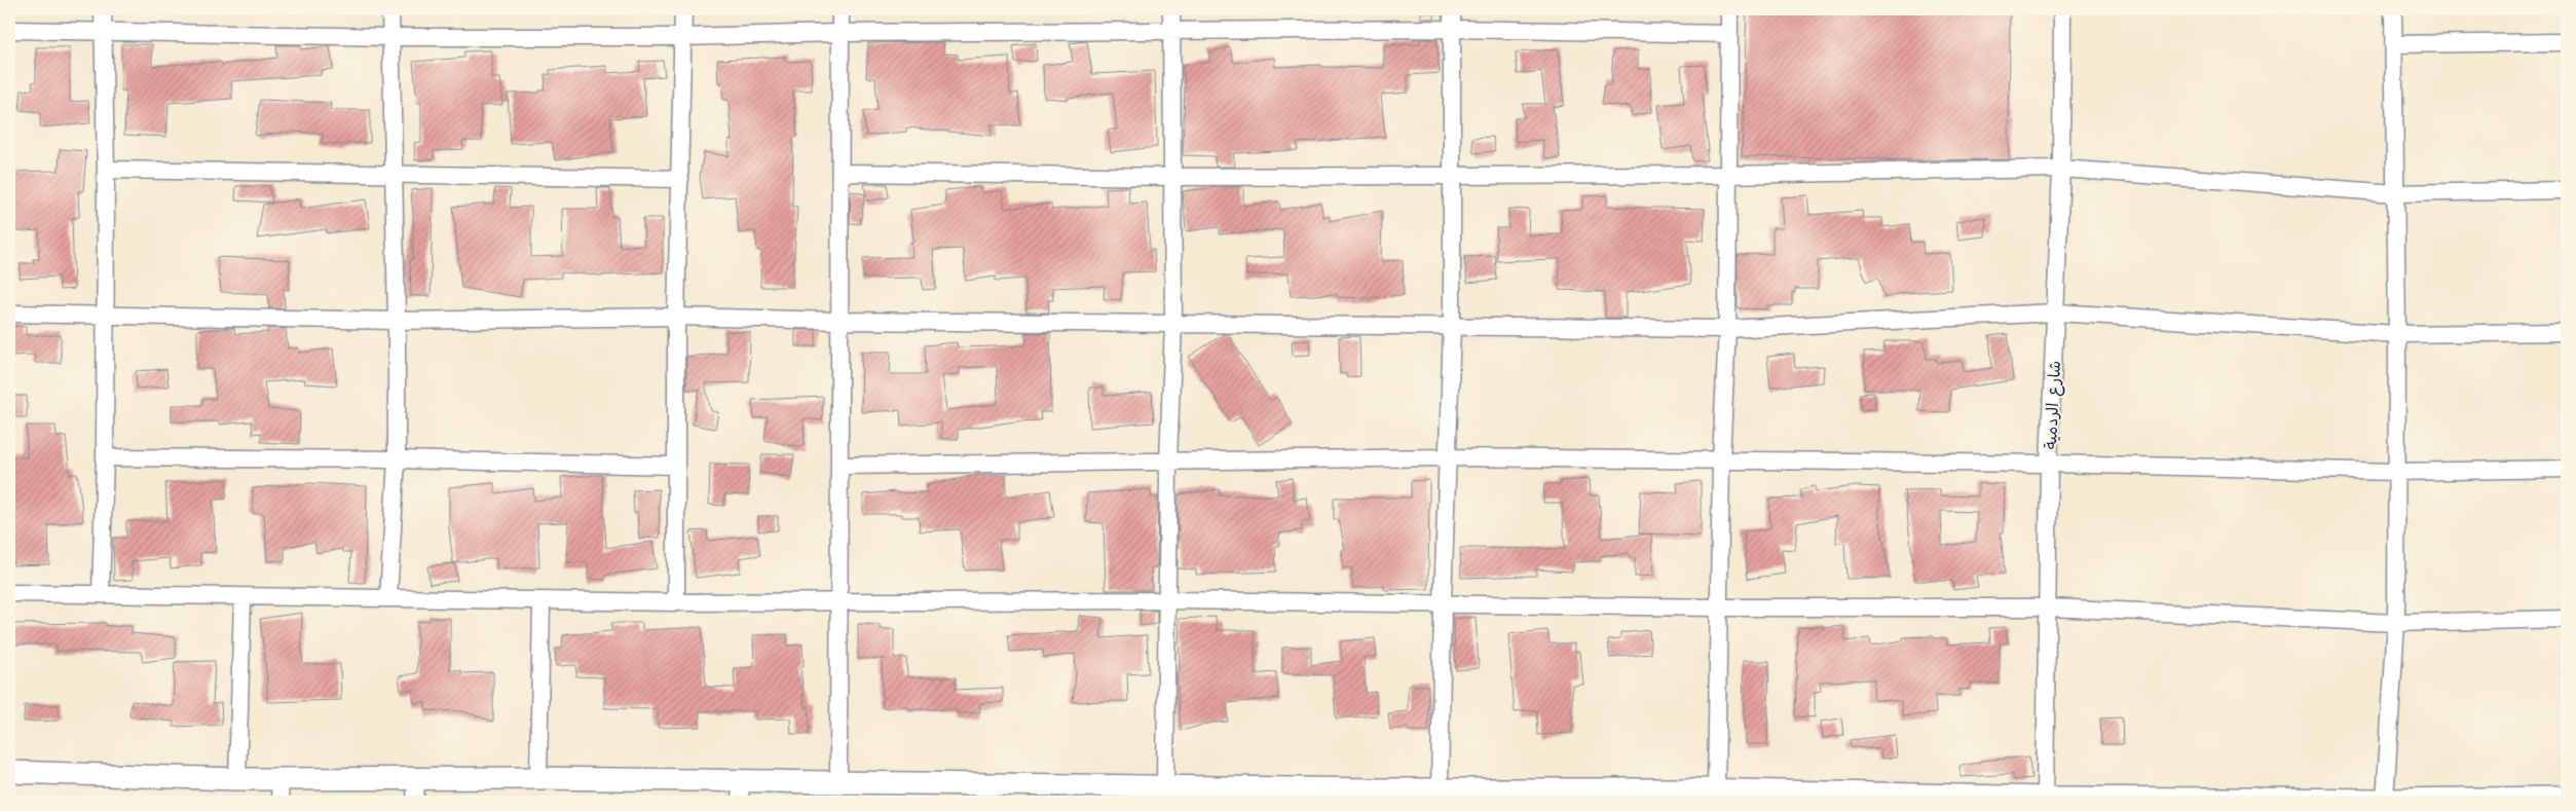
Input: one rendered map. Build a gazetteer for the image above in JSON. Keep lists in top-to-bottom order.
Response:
{
  "streets": {
    "street": ["شارع الردمية"]
  }
}
